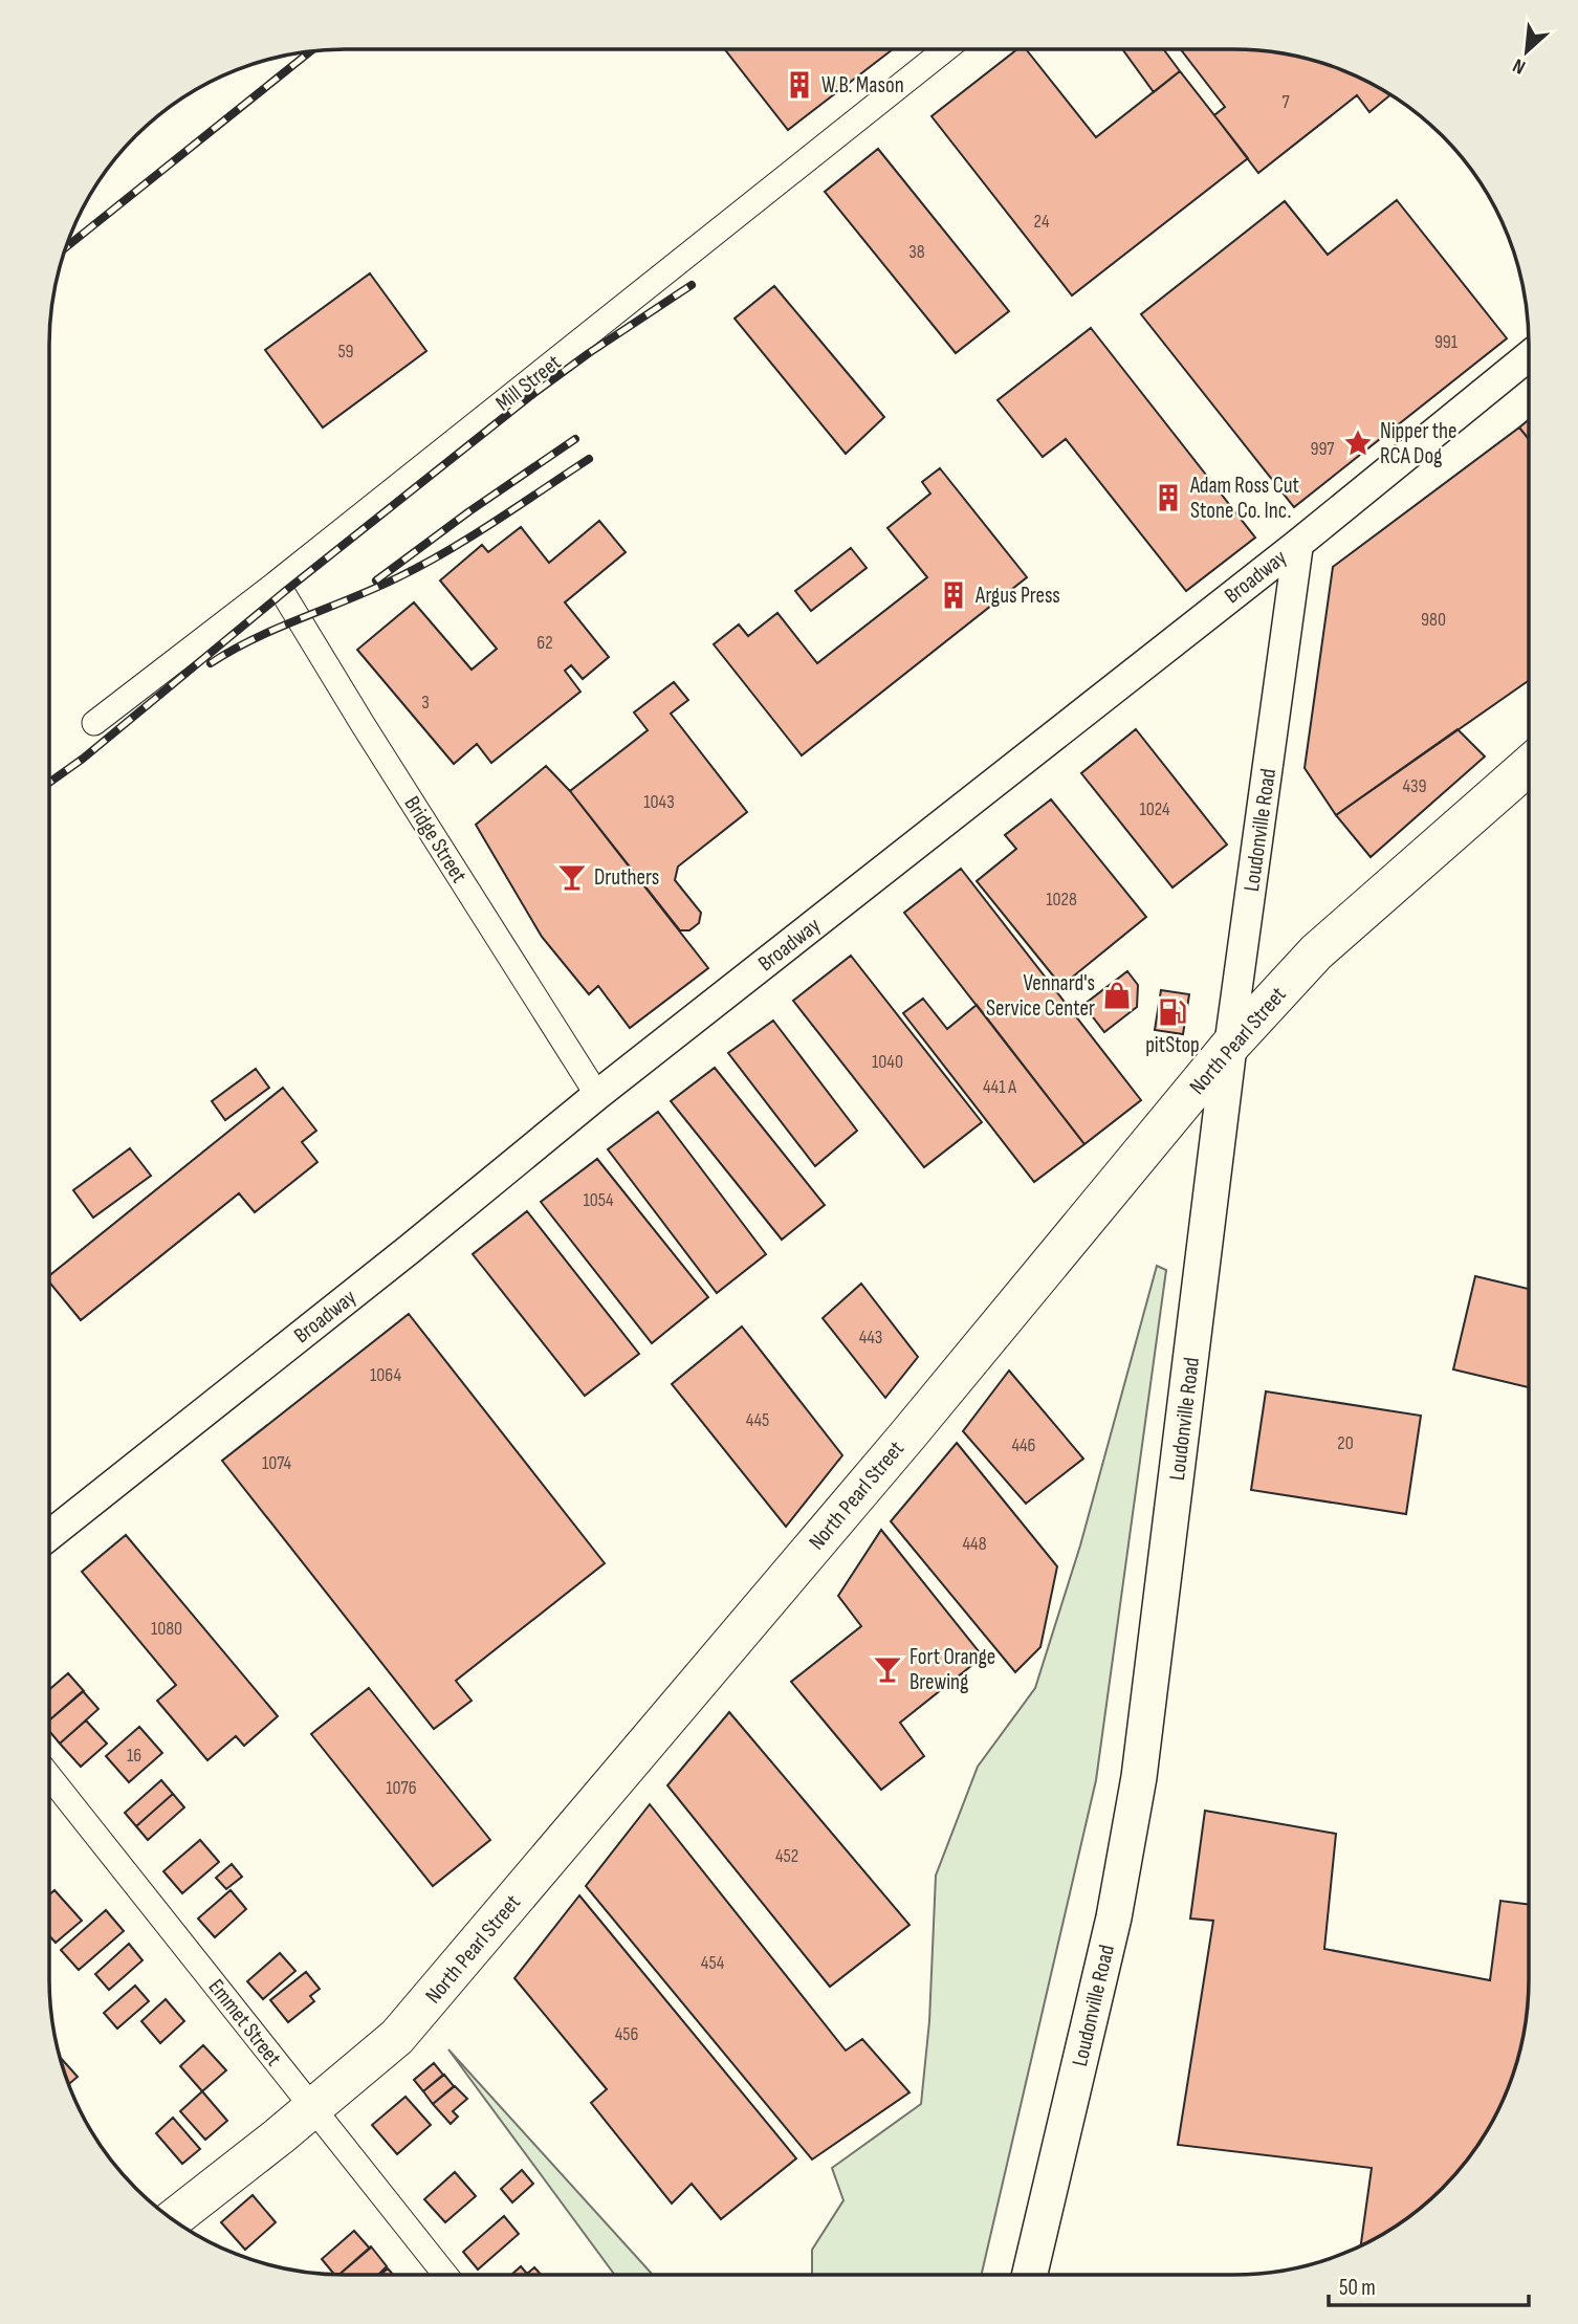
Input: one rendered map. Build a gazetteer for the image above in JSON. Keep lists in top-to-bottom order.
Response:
{
  "streets": {
    "main road": ["Loudonville Road", "North Pearl Street"],
    "street": [
      "Mill Street",
      "Broadway",
      "Bridge Street",
      "Emmet Street"
    ]
  },
  "crossings": [
    ["Mill Street", "Bridge Street"],
    ["Broadway", "Loudonville Road"],
    ["Broadway", "Bridge Street"],
    ["Loudonville Road", "North Pearl Street"],
    ["North Pearl Street", "Emmet Street"]
  ],
  "places": {
    "building": ["W.B. Mason", "Adam Ross Cut Stone Co. Inc.", "Argus Press"],
    "place": ["Nipper the RCA Dog"],
    "bar": ["Druthers", "Fort Orange Brewing"],
    "shop": ["Vennard's Service Center"],
    "fuel station": ["pitStop"]
  },
  "house_numbers": [
    "7",
    "24",
    "38",
    "991",
    "59",
    "997",
    "980",
    "62",
    "3",
    "439",
    "1043",
    "1024",
    "1028",
    "1040",
    "441 A",
    "1054",
    "443",
    "1064",
    "445",
    "20",
    "446",
    "1074",
    "448",
    "1080",
    "16",
    "1076",
    "452",
    "454",
    "456"
  ],
  "scale_bar": "50 m",
  "north": "bottom left"
}
